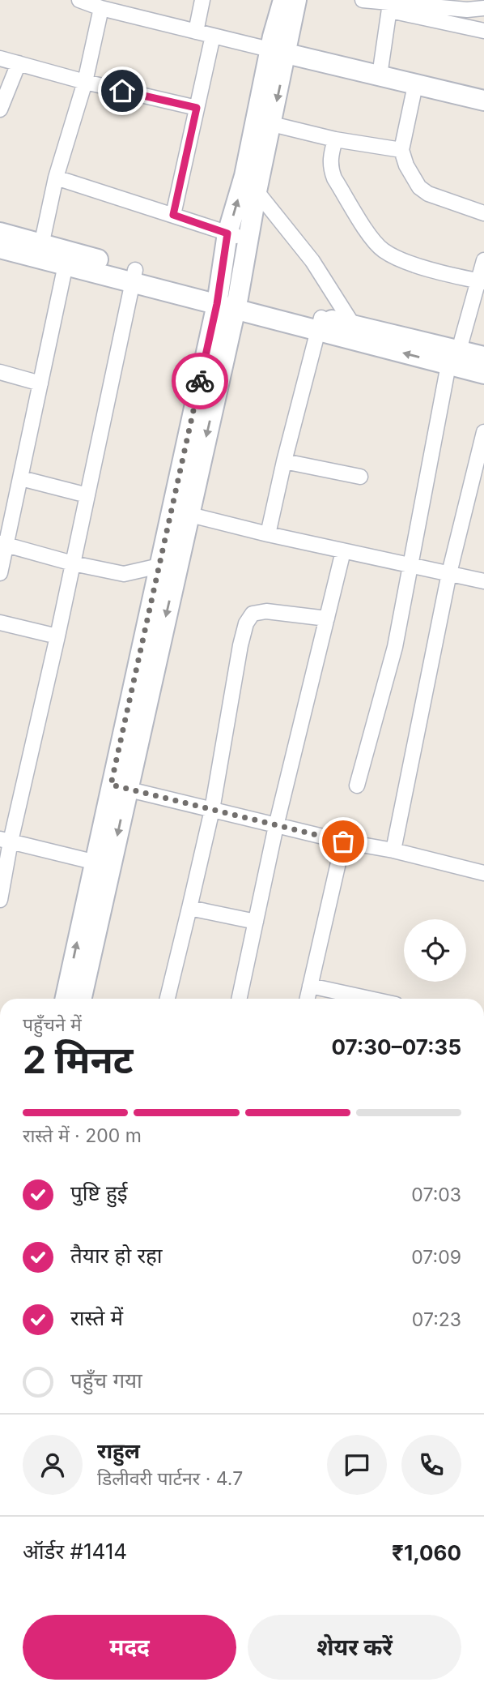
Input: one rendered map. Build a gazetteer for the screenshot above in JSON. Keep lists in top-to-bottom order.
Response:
{
  "page": {
    "heading": ["2 मिनट", "पहुँचने में", "07:30–07:35"],
    "panel": [
      "राहुल",
      "डिलीवरी पार्टनर · 4.7",
      "ऑर्डर #1414",
      "₹1,060"
    ],
    "bar": "रास्ते में · 200 m",
    "list": [
      ["पुष्टि हुई", "07:03"],
      ["तैयार हो रहा", "07:09"],
      ["रास्ते में", "07:23"],
      "पहुँच गया"
    ],
    "buttons": ["मदद", "शेयर करें"]
  }
}
